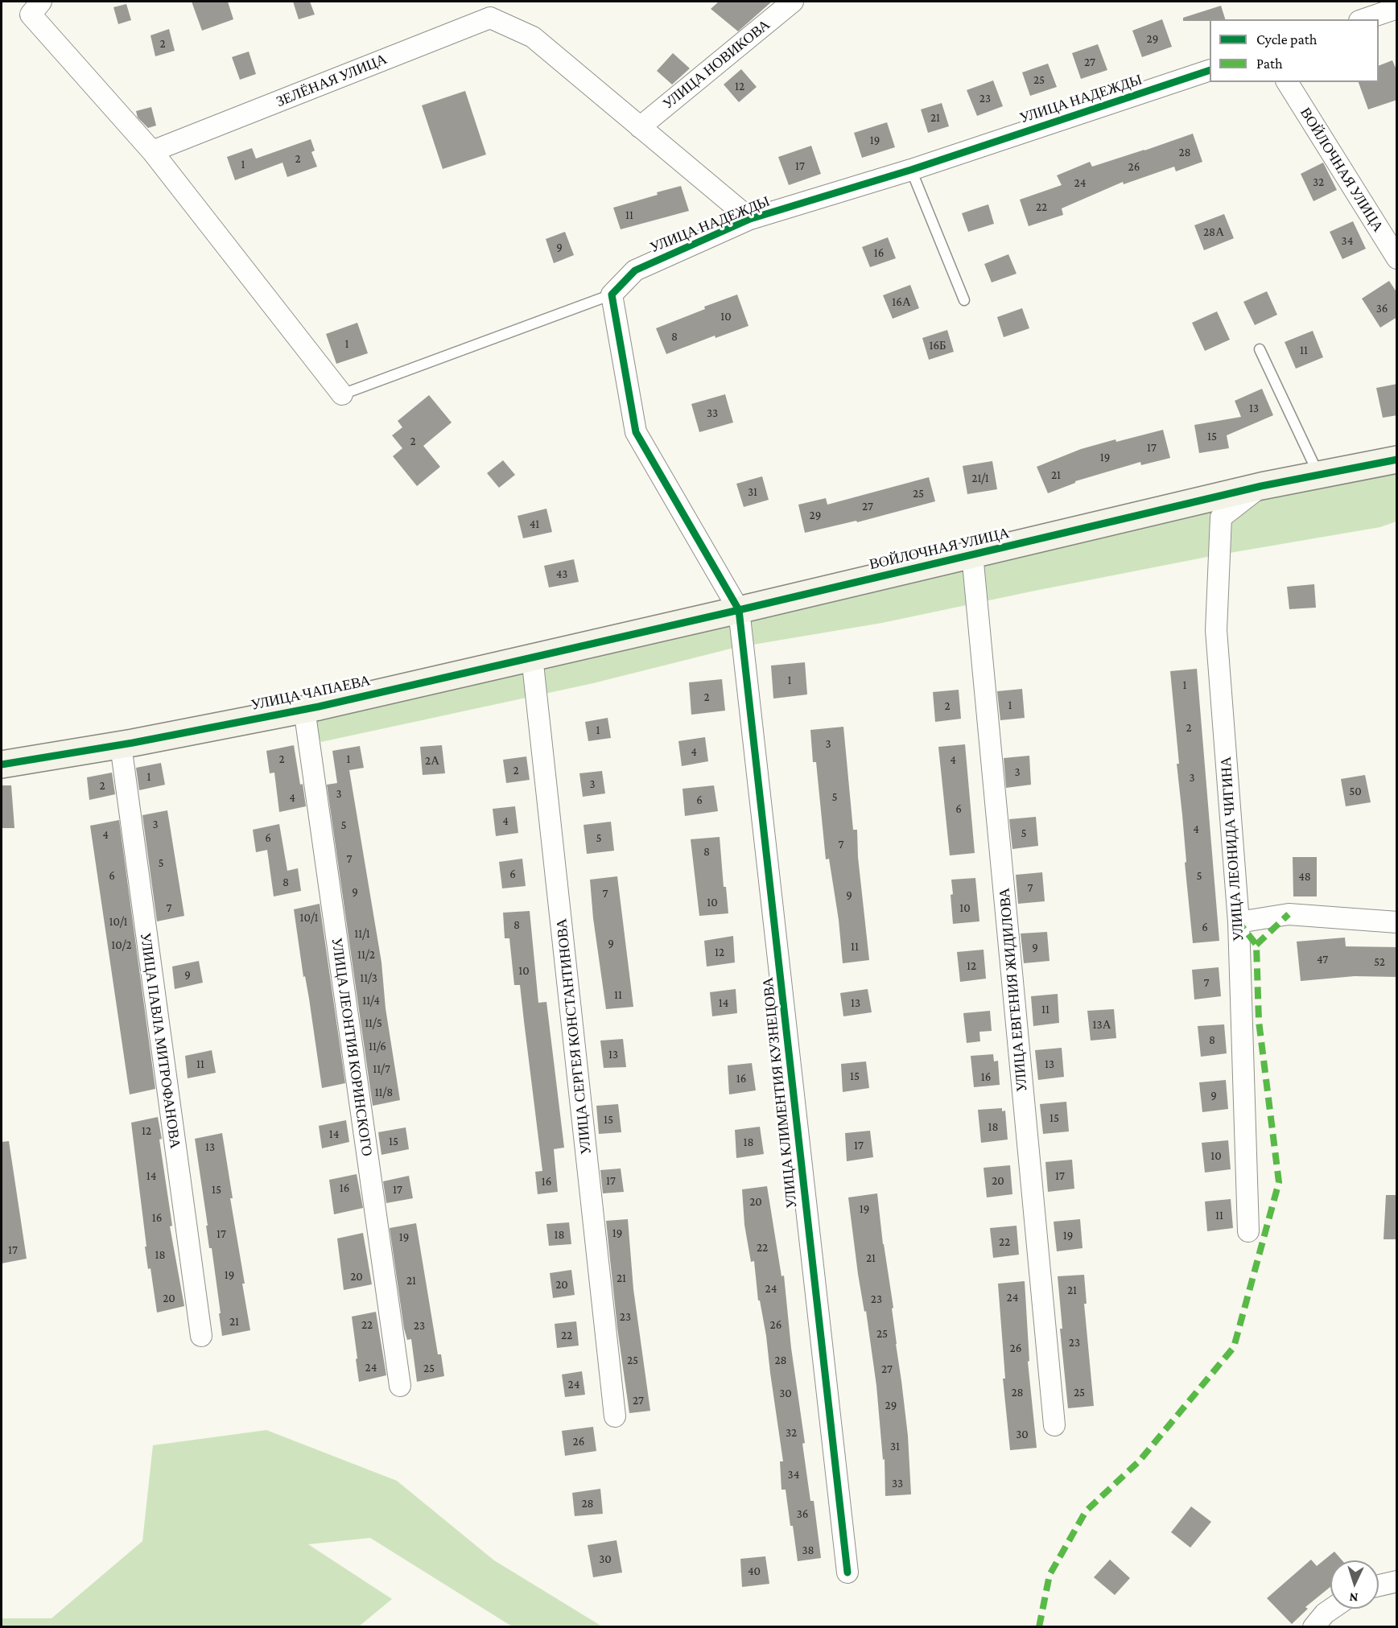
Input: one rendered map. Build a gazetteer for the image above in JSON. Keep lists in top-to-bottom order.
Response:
{
  "streets": {
    "street": [
      "УЛИЦА НОВИКОВА",
      "ЗЕЛЁНАЯ УЛИЦА",
      "УЛИЦА НАДЕЖДЫ",
      "ВОЙЛОЧНАЯ УЛИЦА",
      "УЛИЦА ЧАПАЕВА",
      "УЛИЦА ЛЕОНИДА ЧИГИНА",
      "УЛИЦА ЕВГЕНИЯ ЖИДИЛОВА",
      "УЛИЦА СЕРГЕЯ КОНСТАНТИНОВА",
      "УЛИЦА ПАВЛА МИТРОФАНОВА",
      "УЛИЦА ЛЕОНТИЯ КОРИНСКОГО",
      "УЛИЦА КЛИМЕНТИЯ КУЗНЕЦОВА"
    ]
  },
  "crossings": [
    ["УЛИЦА НОВИКОВА", "ЗЕЛЁНАЯ УЛИЦА"],
    ["ЗЕЛЁНАЯ УЛИЦА", "УЛИЦА НАДЕЖДЫ"],
    ["ВОЙЛОЧНАЯ УЛИЦА", "УЛИЦА ЧАПАЕВА"],
    ["ВОЙЛОЧНАЯ УЛИЦА", "УЛИЦА ЛЕОНИДА ЧИГИНА"],
    ["ВОЙЛОЧНАЯ УЛИЦА", "УЛИЦА ЕВГЕНИЯ ЖИДИЛОВА"],
    ["ВОЙЛОЧНАЯ УЛИЦА", "УЛИЦА КЛИМЕНТИЯ КУЗНЕЦОВА"],
    ["УЛИЦА ЧАПАЕВА", "УЛИЦА СЕРГЕЯ КОНСТАНТИНОВА"],
    ["УЛИЦА ЧАПАЕВА", "УЛИЦА ПАВЛА МИТРОФАНОВА"],
    ["УЛИЦА ЧАПАЕВА", "УЛИЦА ЛЕОНТИЯ КОРИНСКОГО"]
  ],
  "house_numbers": [
    "29",
    "2",
    "27",
    "25",
    "12",
    "23",
    "21",
    "19",
    "28",
    "2",
    "1",
    "17",
    "26",
    "32",
    "24",
    "22",
    "11",
    "28А",
    "34",
    "9",
    "16",
    "16А",
    "36",
    "10",
    "8",
    "1",
    "16Б",
    "11",
    "13",
    "33",
    "15",
    "2",
    "17",
    "19",
    "21",
    "21/1",
    "31",
    "25",
    "27",
    "29",
    "41",
    "43",
    "1",
    "1",
    "2",
    "1",
    "2",
    "2",
    "1",
    "3",
    "4",
    "2",
    "1",
    "4",
    "2А",
    "2",
    "3",
    "1",
    "3",
    "3",
    "2",
    "50",
    "3",
    "5",
    "4",
    "6",
    "6",
    "4",
    "3",
    "5",
    "4",
    "5",
    "4",
    "6",
    "5",
    "7",
    "8",
    "7",
    "5",
    "6",
    "6",
    "5",
    "48",
    "8",
    "7",
    "9",
    "7",
    "9",
    "10",
    "7",
    "10",
    "10/1",
    "10/1",
    "8",
    "6",
    "11/1",
    "9",
    "10/2",
    "11",
    "9",
    "12",
    "11/2",
    "47",
    "52",
    "12",
    "10",
    "9",
    "11/3",
    "7",
    "11",
    "11/4",
    "14",
    "13",
    "11",
    "11/5",
    "13А",
    "8",
    "11/6",
    "13",
    "11",
    "13",
    "11/7",
    "15",
    "16",
    "16",
    "11/8",
    "9",
    "15",
    "15",
    "18",
    "12",
    "14",
    "15",
    "18",
    "17",
    "13",
    "10",
    "14",
    "17",
    "17",
    "20",
    "16",
    "16",
    "15",
    "17",
    "20",
    "19",
    "11",
    "16",
    "19",
    "17",
    "18",
    "19",
    "19",
    "22",
    "22",
    "17",
    "18",
    "21",
    "19",
    "20",
    "21",
    "21",
    "20",
    "24",
    "21",
    "24",
    "20",
    "23",
    "23",
    "21",
    "22",
    "26",
    "23",
    "25",
    "22",
    "23",
    "26",
    "25",
    "28",
    "24",
    "25",
    "27",
    "24",
    "28",
    "25",
    "30",
    "27",
    "29",
    "32",
    "30",
    "26",
    "31",
    "34",
    "33",
    "28",
    "36",
    "38",
    "30",
    "40"
  ],
  "legend": ["Cycle path", "Path"],
  "north": "bottom"
}
